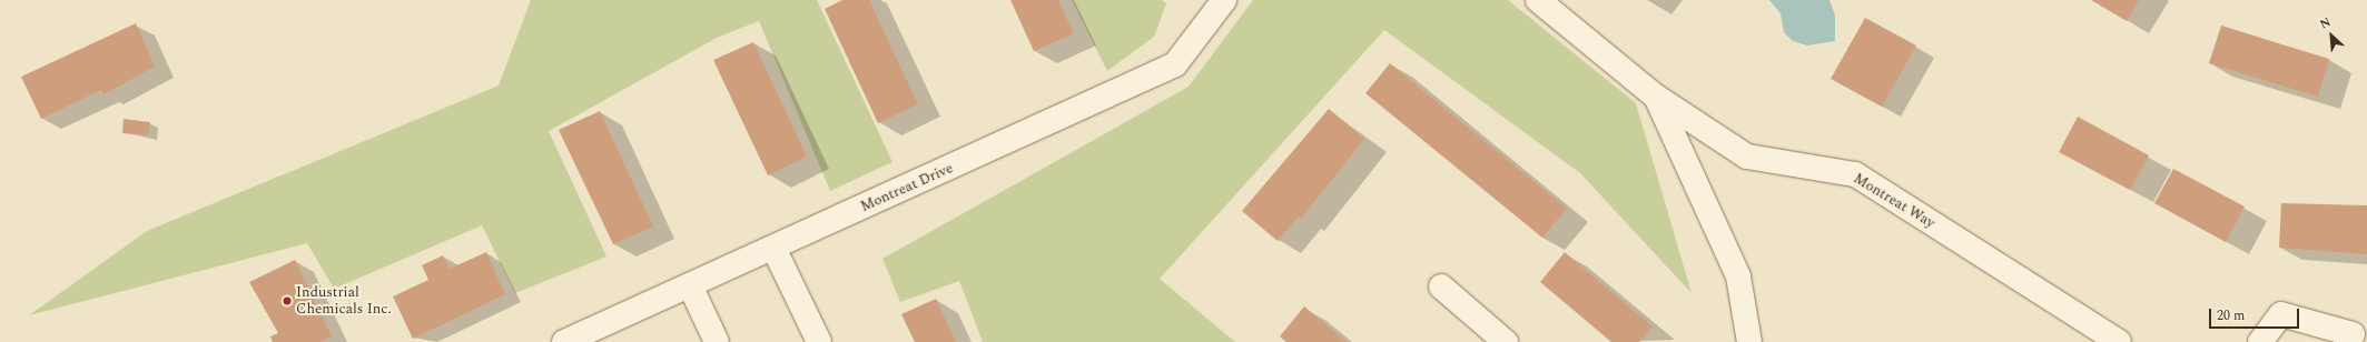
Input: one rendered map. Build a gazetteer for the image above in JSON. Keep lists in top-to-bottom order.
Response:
{
  "streets": {
    "street": ["Montreat Drive", "Montreat Way"]
  },
  "places": ["Industrial Chemicals Inc."],
  "scale_bar": "20 m",
  "north": "top left"
}
